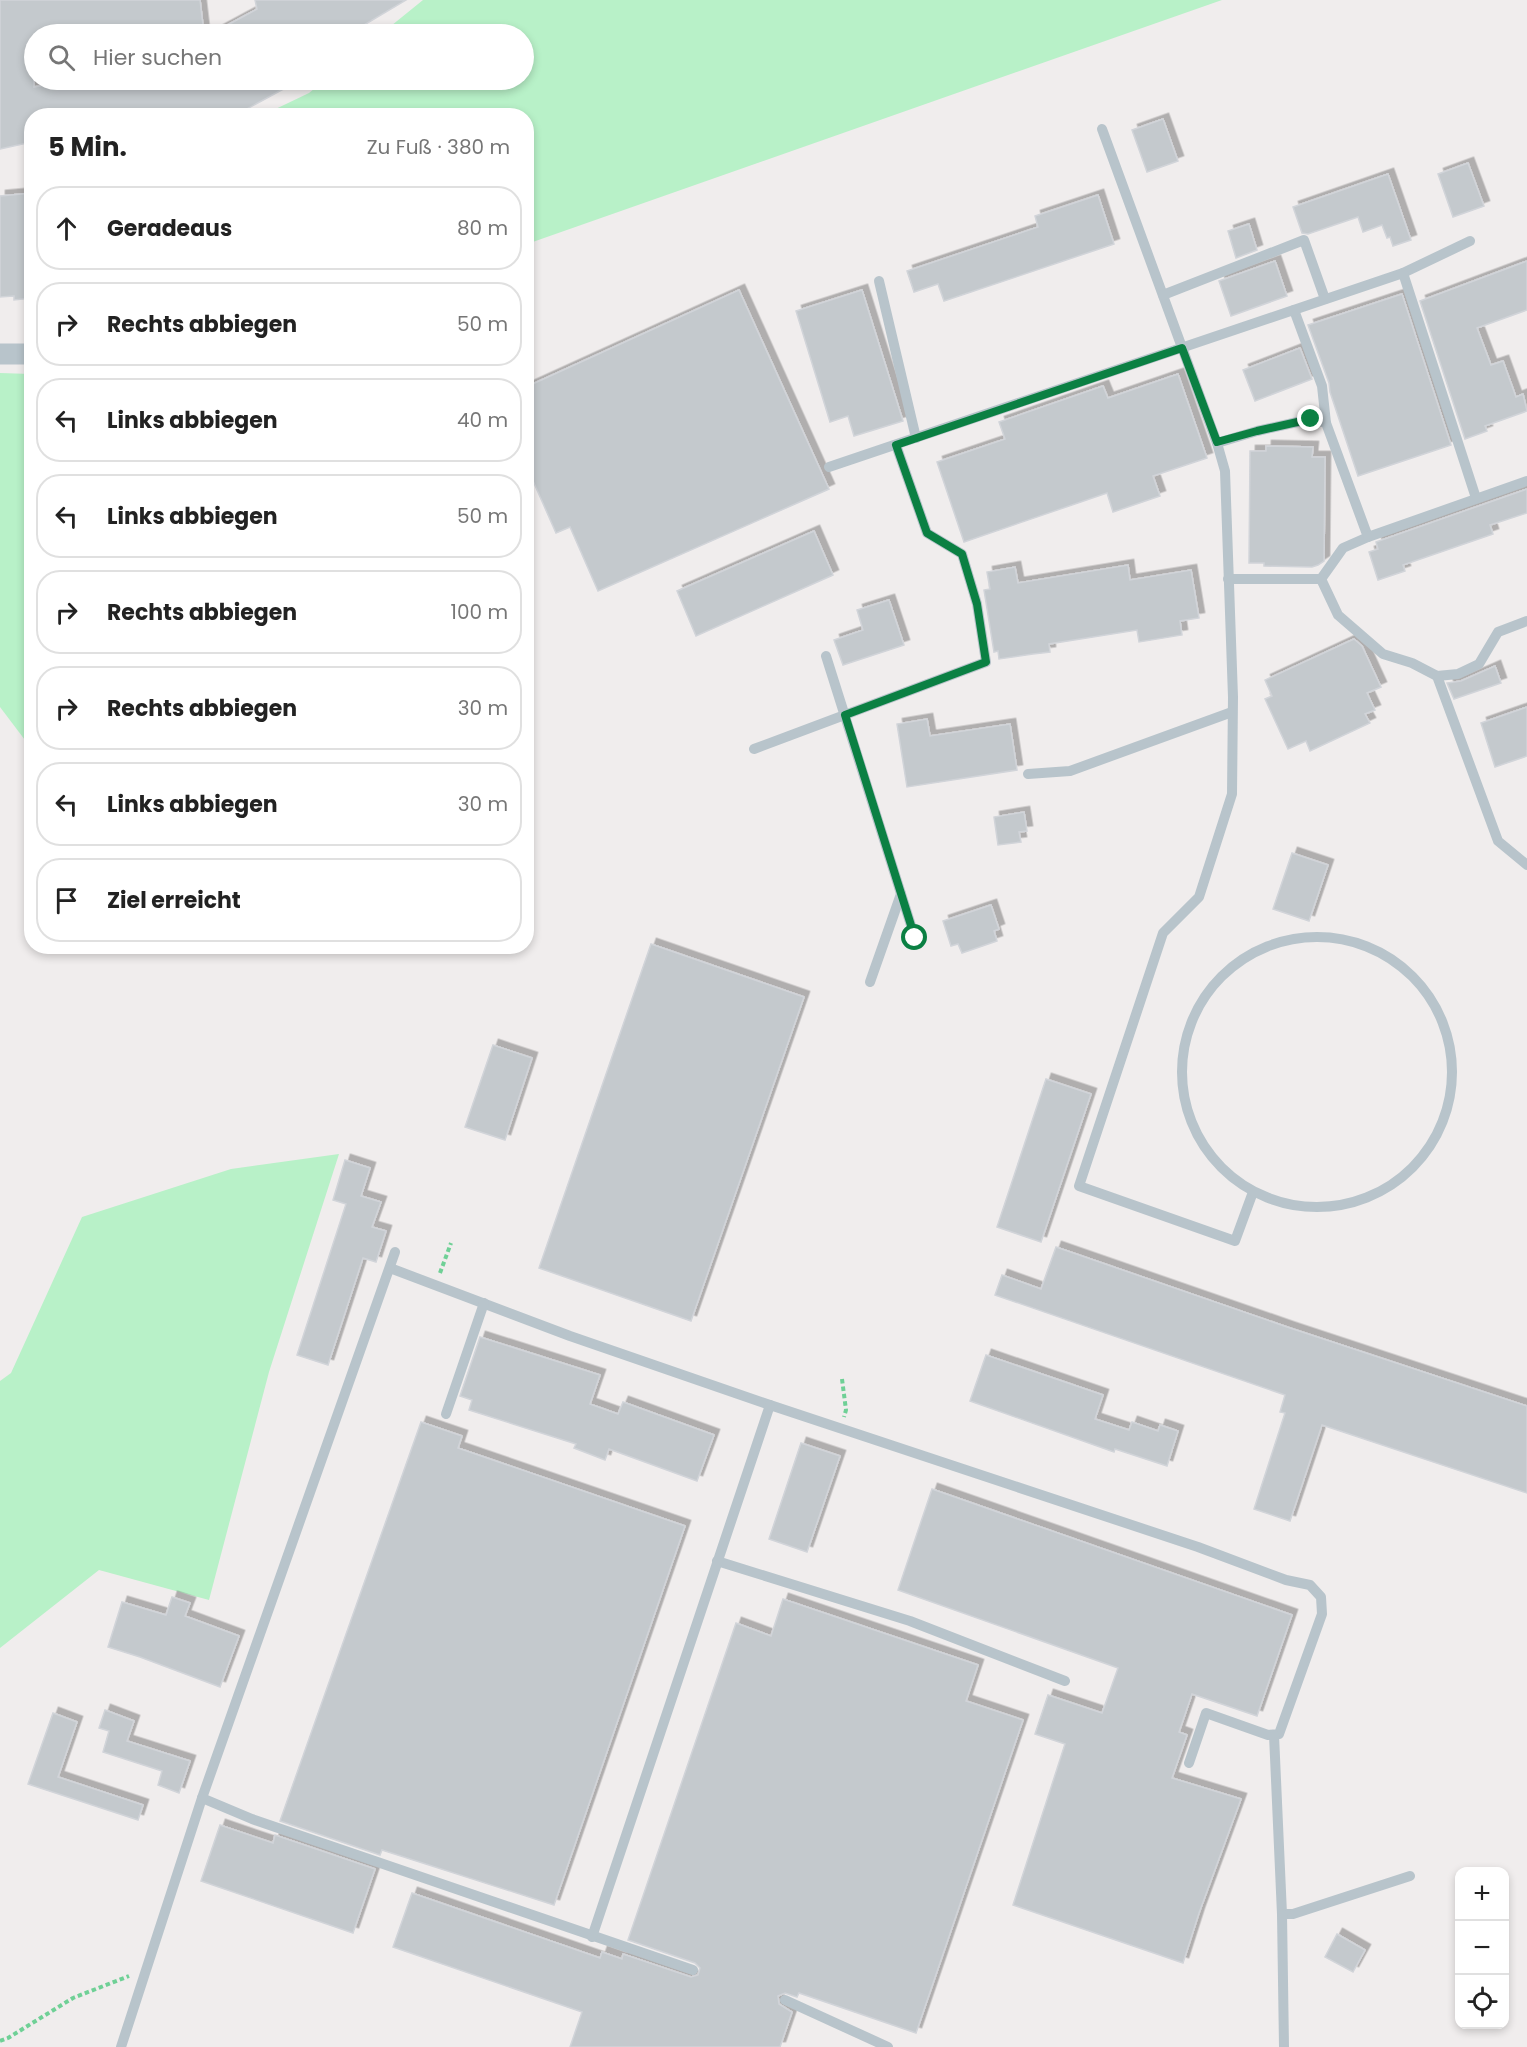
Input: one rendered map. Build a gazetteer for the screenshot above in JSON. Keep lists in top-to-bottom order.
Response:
{
  "page": {
    "search": "Hier suchen",
    "heading": ["5 Min.", "Zu Fuß · 380 m"],
    "list": [
      ["Geradeaus", "80 m"],
      ["Rechts abbiegen", "50 m"],
      ["Links abbiegen", "40 m"],
      ["Links abbiegen", "50 m"],
      ["Rechts abbiegen", "100 m"],
      ["Rechts abbiegen", "30 m"],
      ["Links abbiegen", "30 m"],
      "Ziel erreicht"
    ],
    "map_buttons": ["+", "−"]
  }
}
